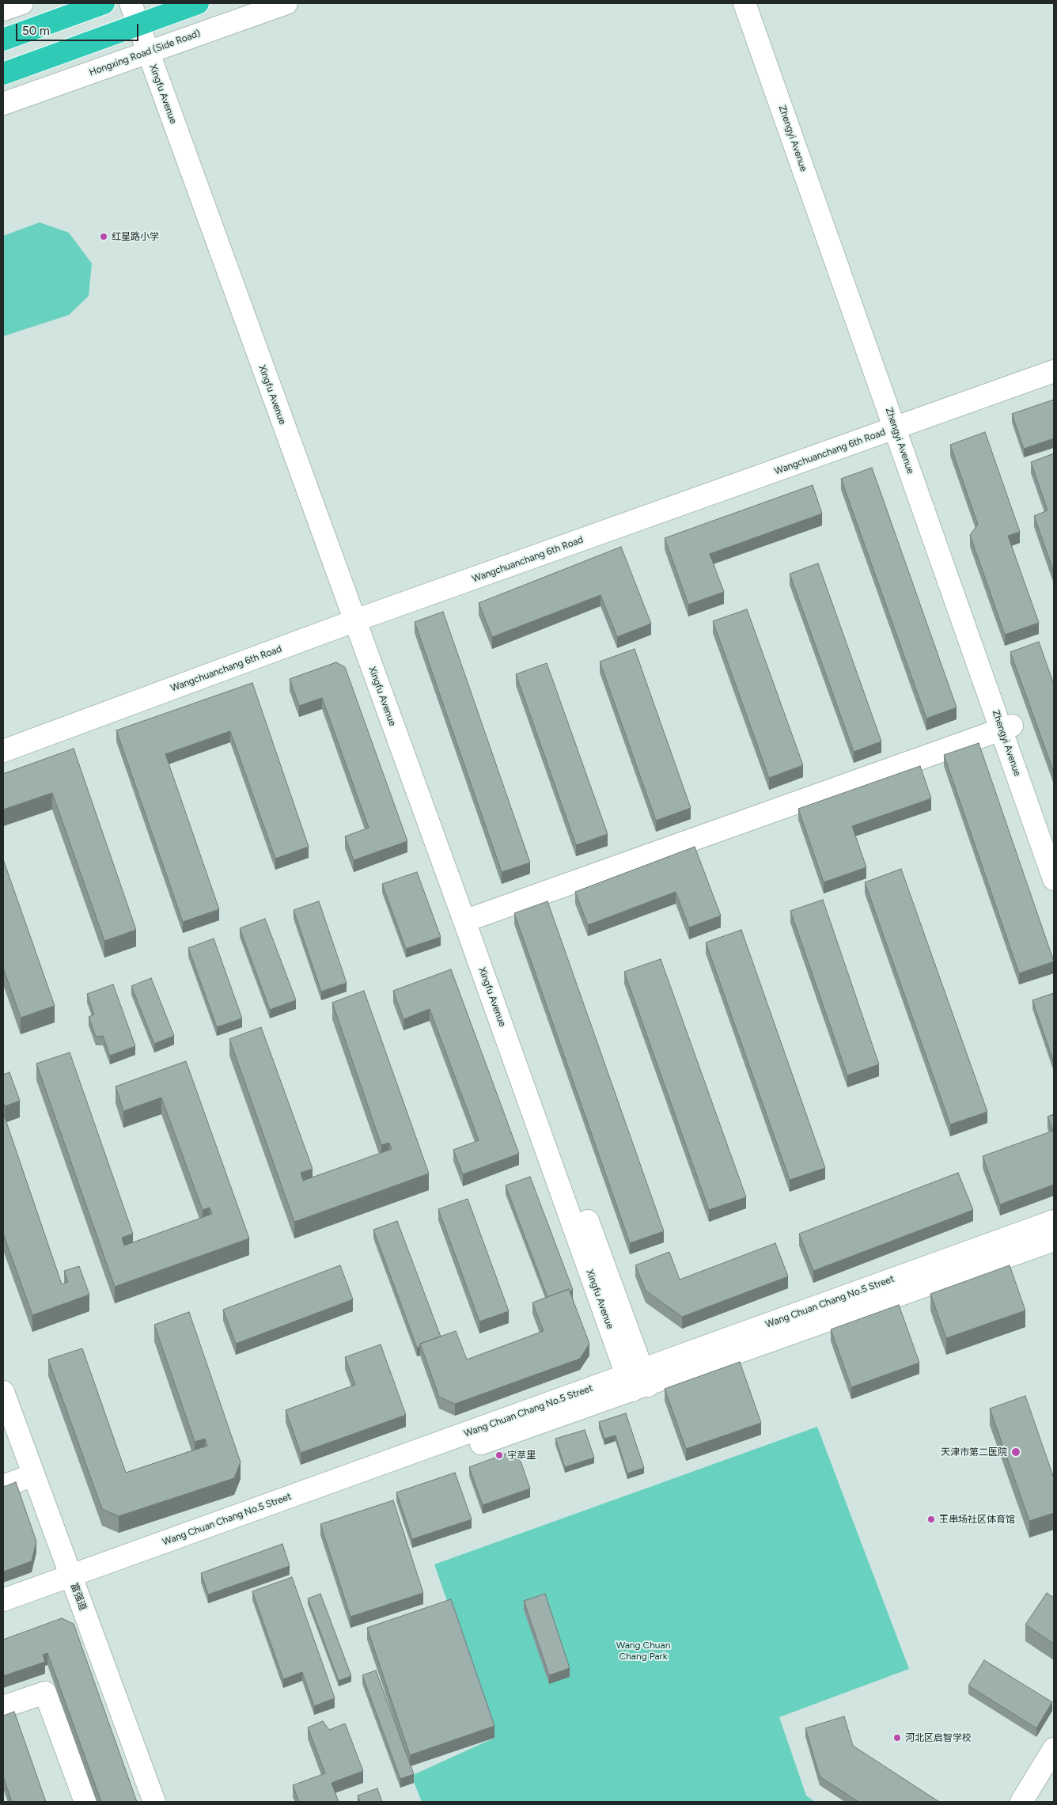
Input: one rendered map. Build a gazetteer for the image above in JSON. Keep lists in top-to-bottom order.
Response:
{
  "streets": {
    "street": [
      "Hongxing Road (Side Road)",
      "Xingfu Avenue",
      "Zhengyi Avenue",
      "Wangchuanchang 6th Road",
      "Wang Chuan Chang No.5 Street",
      "富强道"
    ]
  },
  "crossings": [
    ["Hongxing Road (Side Road)", "Xingfu Avenue"],
    ["Xingfu Avenue", "Wangchuanchang 6th Road"],
    ["Xingfu Avenue", "Wang Chuan Chang No.5 Street"],
    ["Zhengyi Avenue", "Wangchuanchang 6th Road"],
    ["Wang Chuan Chang No.5 Street", "富强道"]
  ],
  "parks": ["Wang Chuan Chang Park"],
  "places": [
    "红星路小学",
    "天津市第二医院",
    "宇萃里",
    "王串场社区体育馆",
    "河北区启智学校"
  ],
  "scale_bar": "50 m"
}
